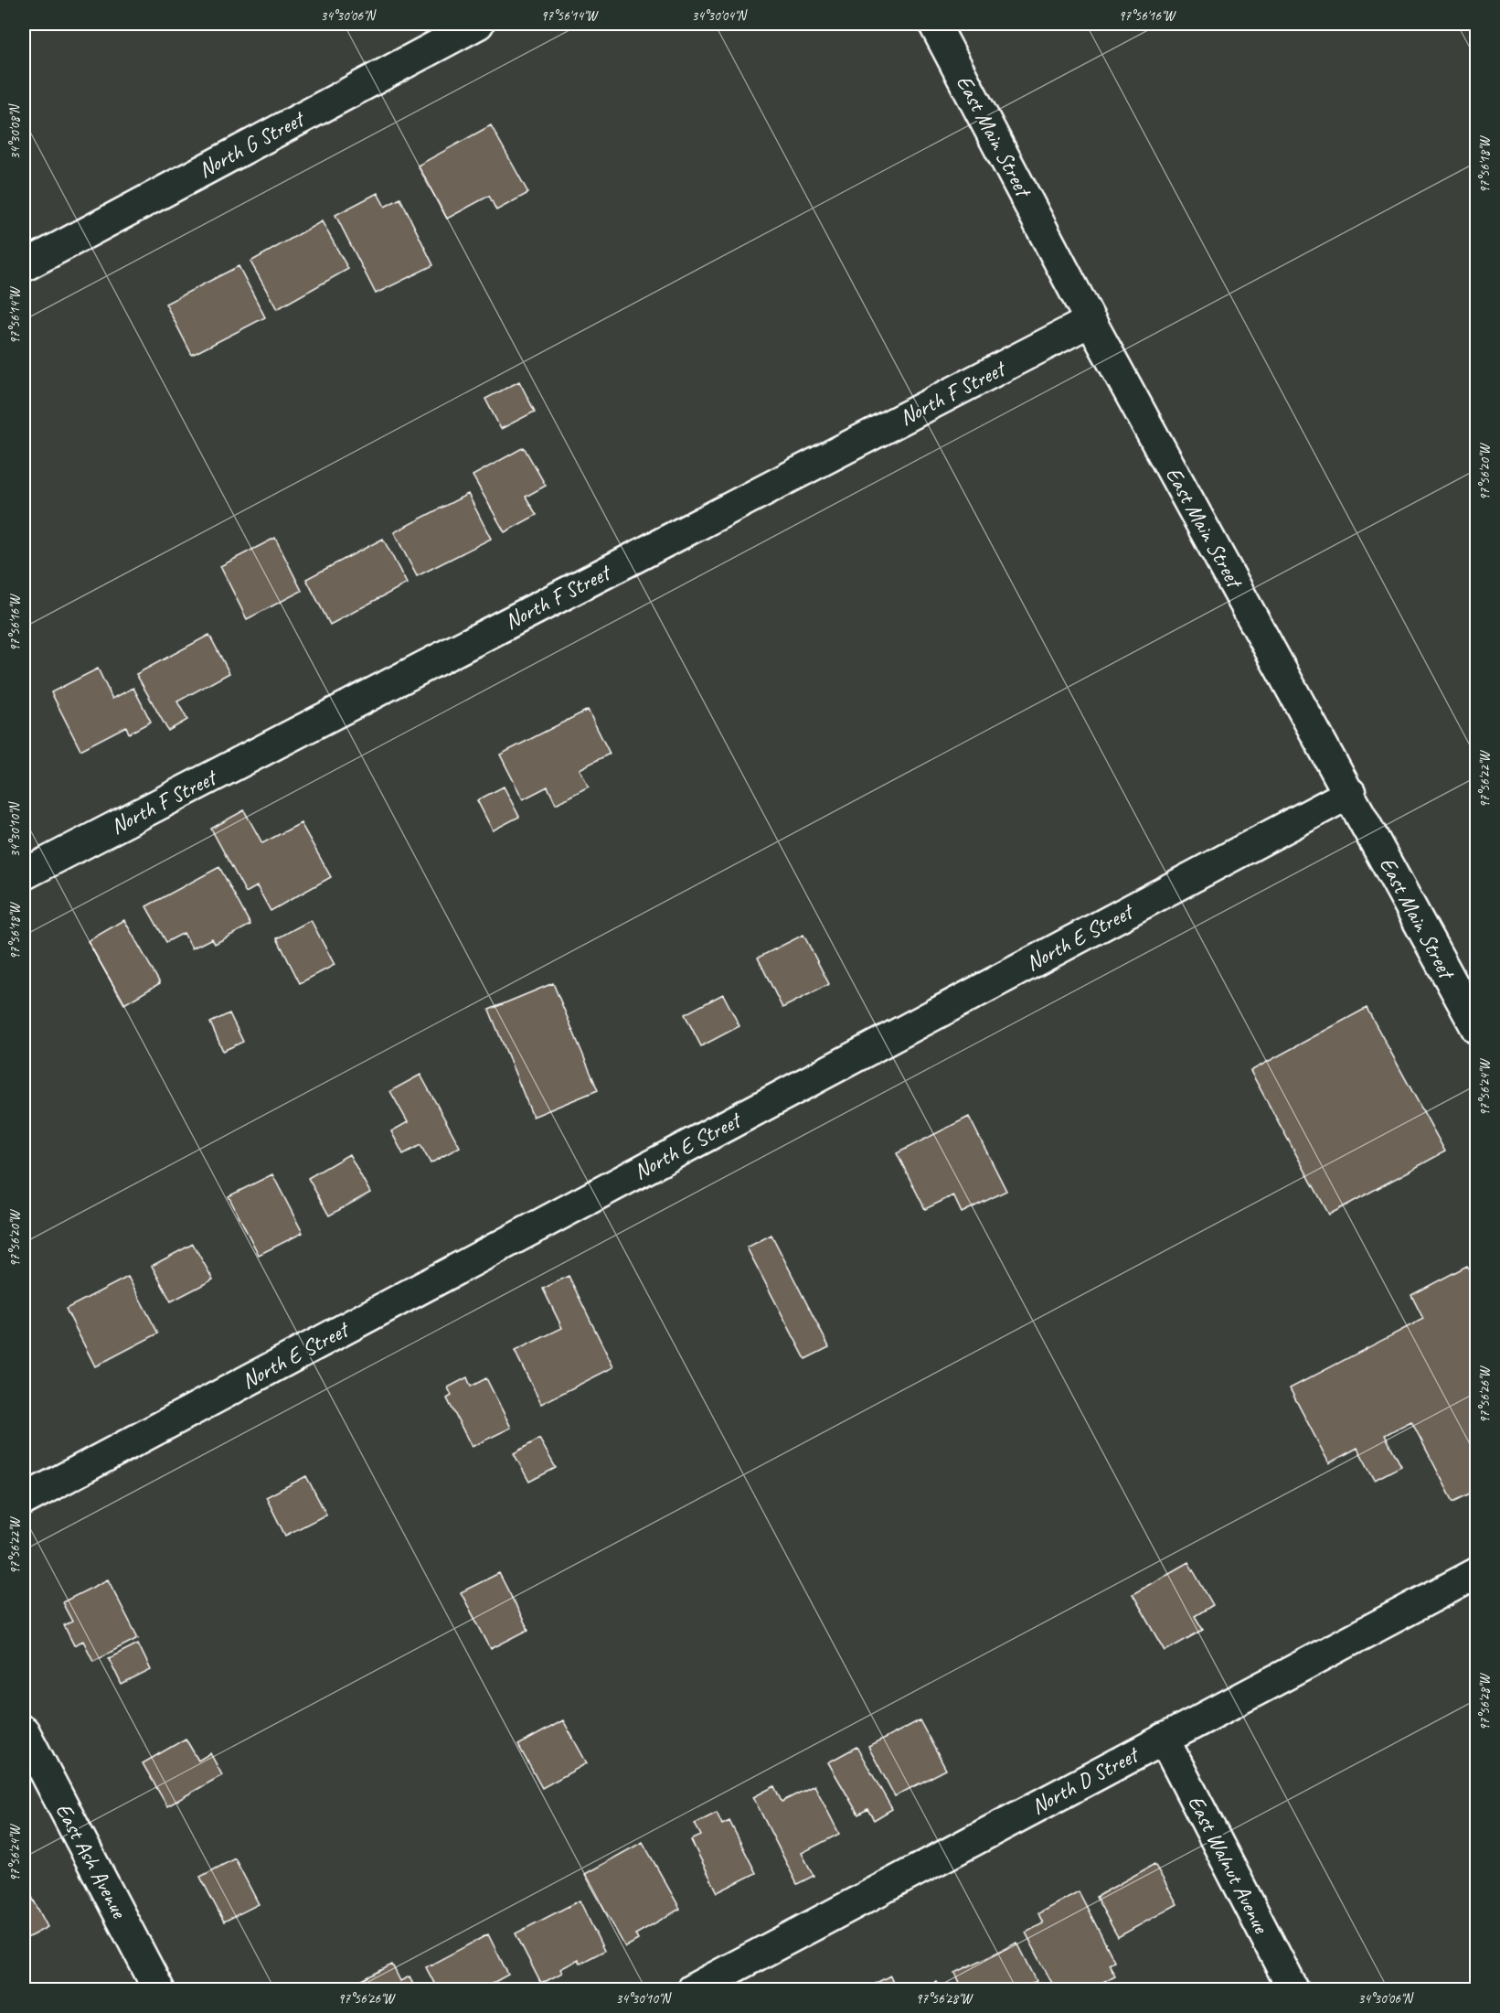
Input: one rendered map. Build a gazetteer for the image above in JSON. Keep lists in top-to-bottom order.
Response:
{
  "streets": {
    "street": [
      "East Main Street",
      "North G Street",
      "North F Street",
      "North E Street",
      "North D Street",
      "East Ash Avenue",
      "East Walnut Avenue"
    ]
  },
  "crossings": [
    ["East Main Street", "North F Street"],
    ["East Main Street", "North E Street"],
    ["North D Street", "East Walnut Avenue"]
  ],
  "coordinates": [
    "34°30'06\"N",
    "97°56'14\"W",
    "34°30'04\"N",
    "97°56'16\"W",
    "34°30'08\"N",
    "97°56'18\"W",
    "97°56'20\"W",
    "97°56'22\"W",
    "34°30'10\"N",
    "97°56'24\"W",
    "97°56'26\"W",
    "97°56'28\"W"
  ]
}
